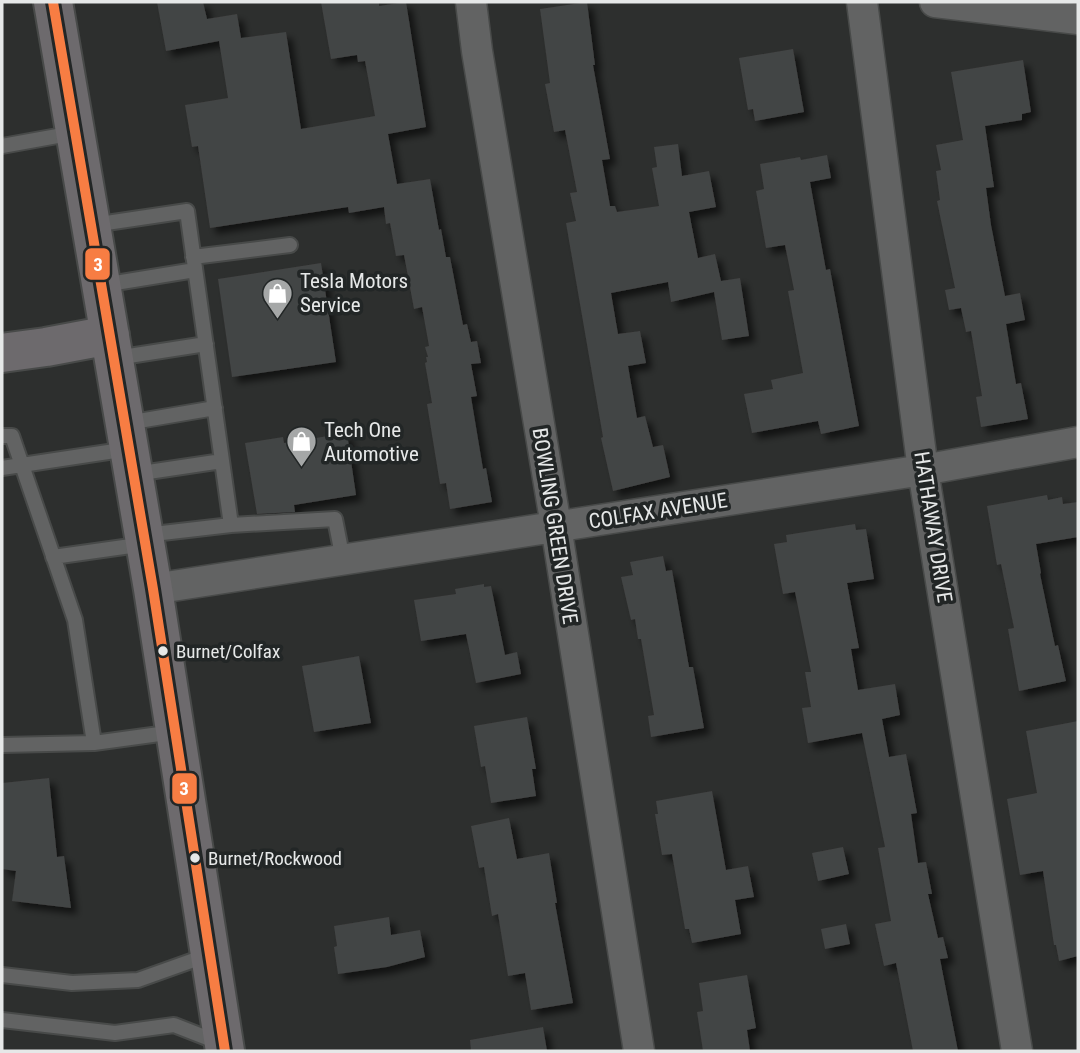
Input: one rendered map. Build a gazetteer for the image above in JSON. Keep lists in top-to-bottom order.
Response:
{
  "streets": {
    "street": ["COLFAX AVENUE", "BOWLING GREEN DRIVE", "HATHAWAY DRIVE"]
  },
  "crossings": [
    ["COLFAX AVENUE", "BOWLING GREEN DRIVE"],
    ["COLFAX AVENUE", "HATHAWAY DRIVE"]
  ],
  "places": {
    "shop": ["Tesla Motors Service", "Tech One Automotive"],
    "other": ["Burnet/Colfax", "Burnet/Rockwood"]
  },
  "lines": ["transit line 3"]
}
